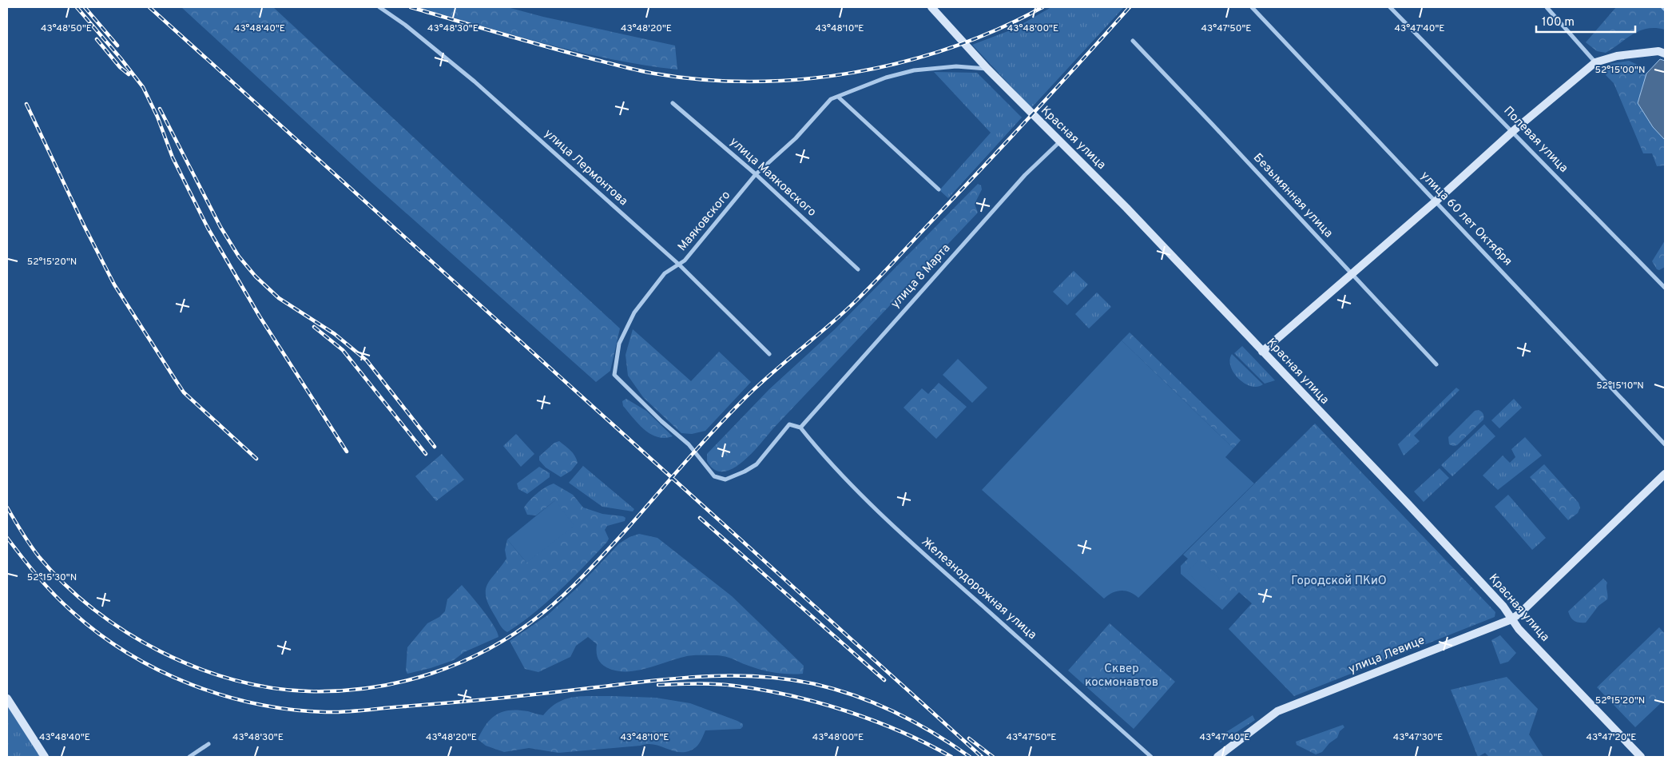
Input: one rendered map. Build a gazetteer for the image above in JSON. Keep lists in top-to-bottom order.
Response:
{
  "streets": {
    "street": [
      "Красная улица",
      "Полевая улица",
      "улица Лермонтова",
      "улица Маяковского",
      "Безымянная улица",
      "улица 60 лет Октября",
      "Маяковского",
      "улица 8 Марта",
      "Железнодорожная улица",
      "улица Левице"
    ]
  },
  "crossings": [
    ["Красная улица", "Маяковского"],
    ["Красная улица", "улица 8 Марта"],
    ["Красная улица", "улица Левице"],
    ["улица Лермонтова", "Маяковского"],
    ["улица Маяковского", "Маяковского"],
    ["Маяковского", "улица 8 Марта"],
    ["Маяковского", "Железнодорожная улица"],
    ["улица 8 Марта", "Железнодорожная улица"]
  ],
  "parks": ["Городской ПКиО", "Сквер космонавтов"],
  "scale_bar": "100 m",
  "coordinates": [
    "43°48'50\"E",
    "43°48'40\"E",
    "43°48'30\"E",
    "43°48'20\"E",
    "43°48'10\"E",
    "43°48'00\"E",
    "43°47'50\"E",
    "43°47'40\"E",
    "52°15'00\"N",
    "52°15'20\"N",
    "52°15'10\"N",
    "52°15'30\"N",
    "43°47'30\"E",
    "43°47'20\"E"
  ]
}
